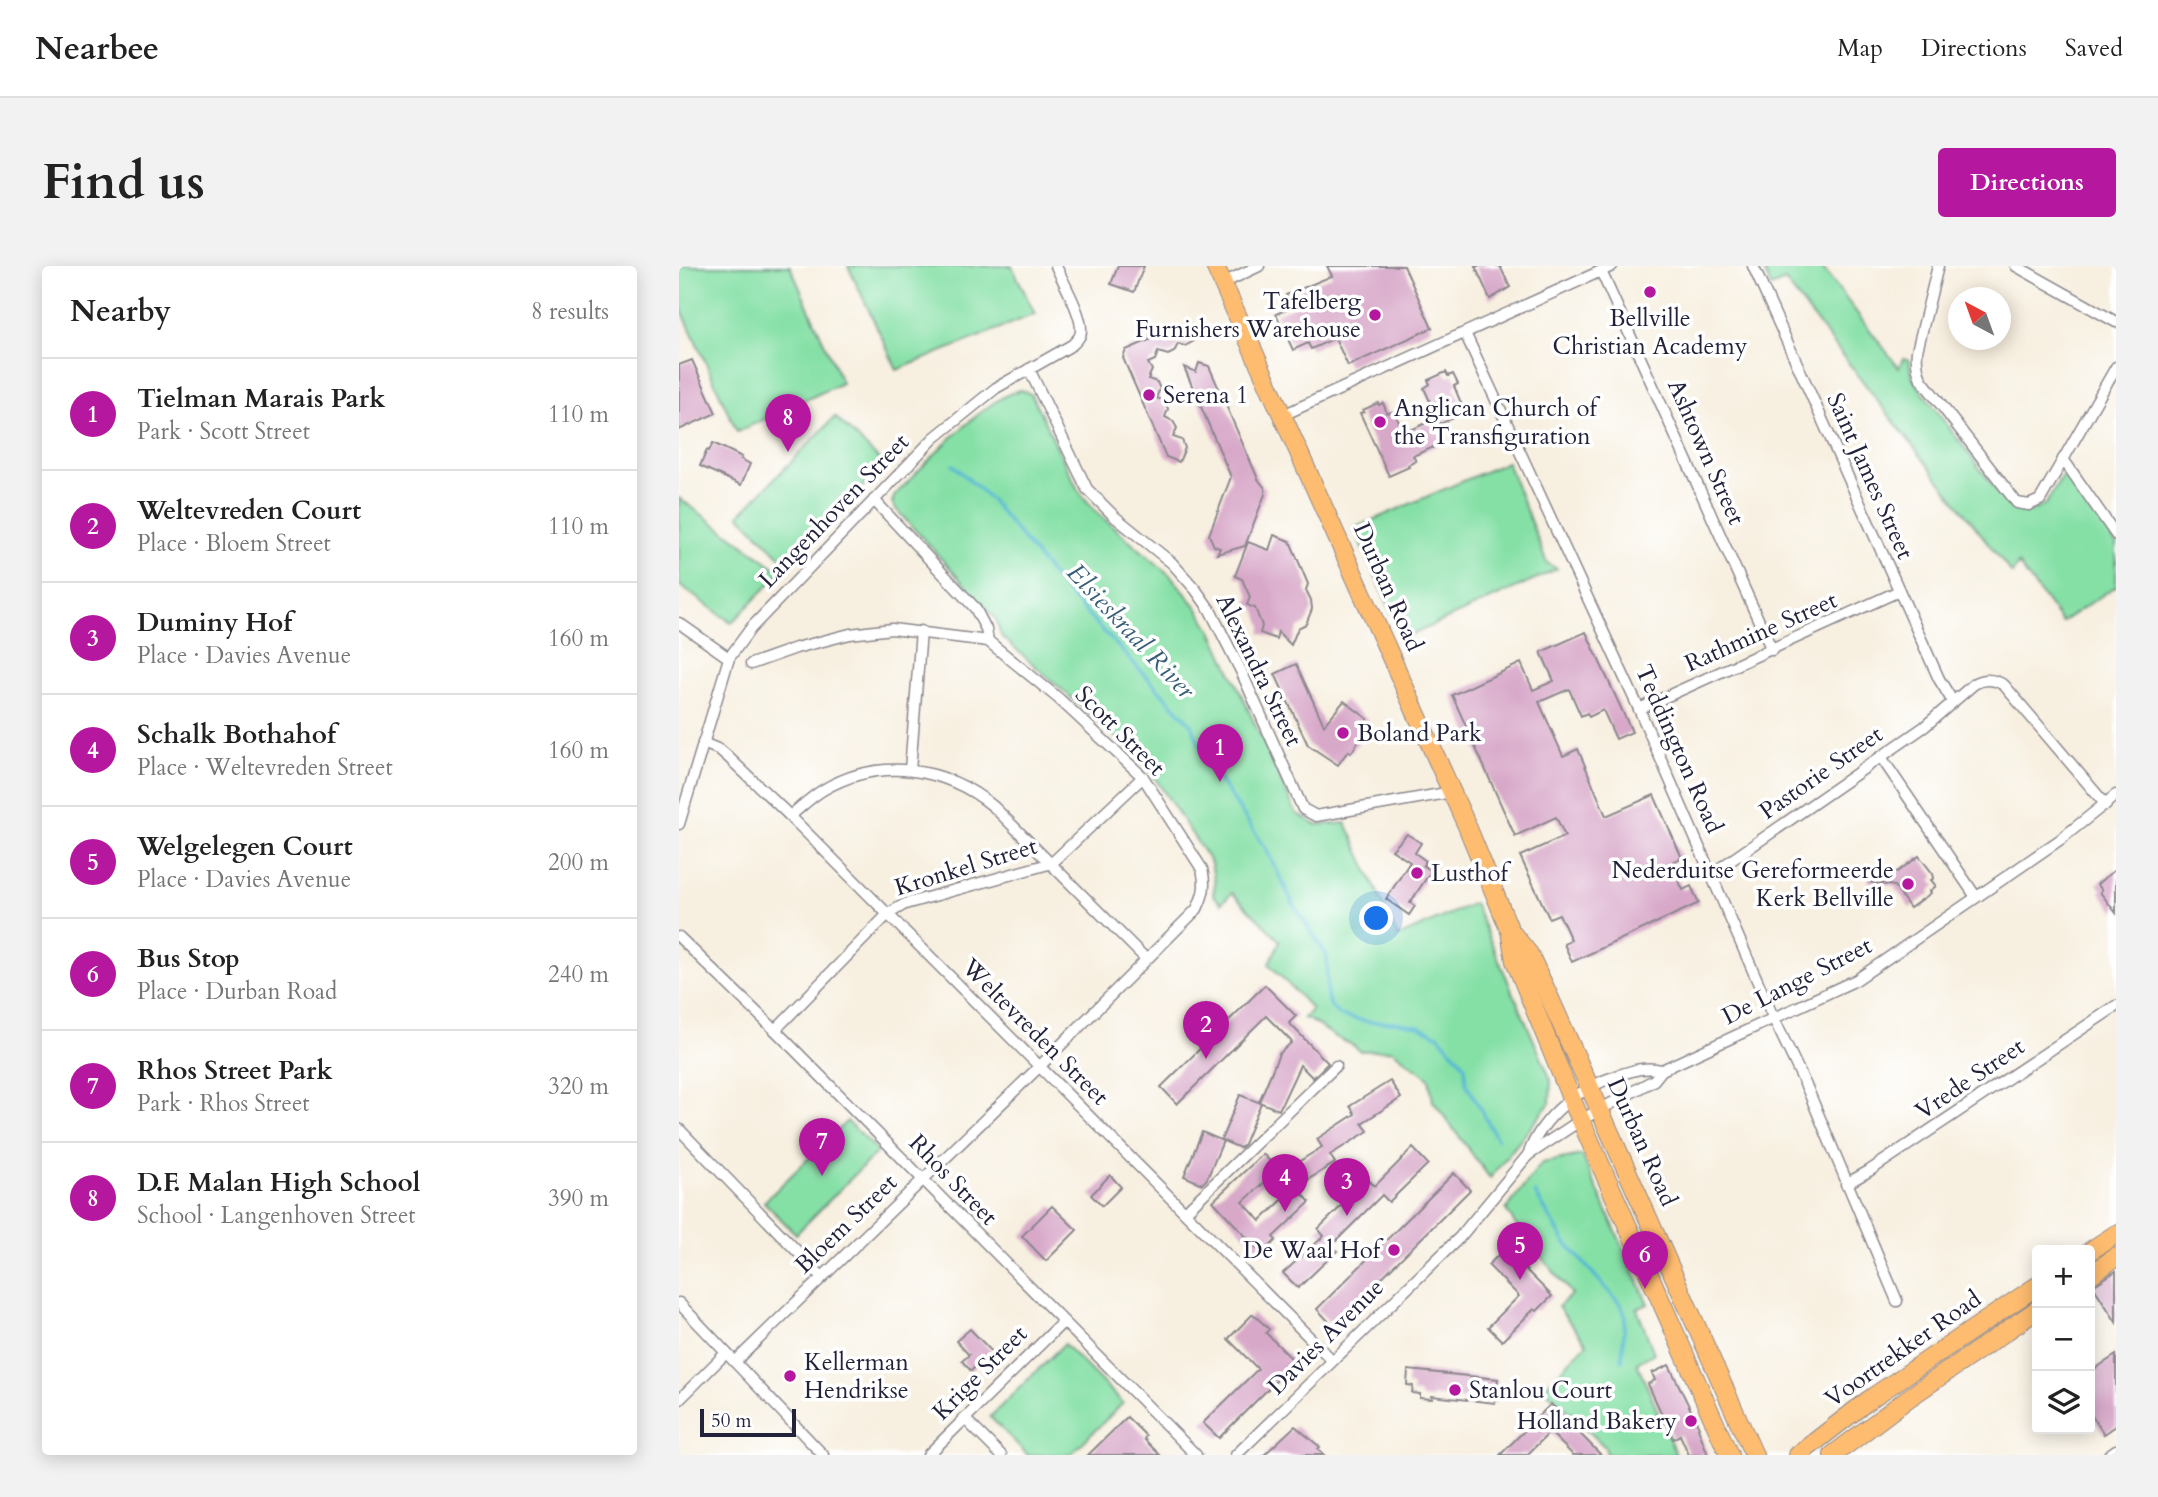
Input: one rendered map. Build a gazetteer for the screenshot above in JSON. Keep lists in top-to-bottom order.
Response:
{
  "streets": {
    "main road": ["Durban Road", "Voortrekker Road"],
    "street": [
      "Ashtown Street",
      "Saint James Street",
      "Langenhoven Street",
      "Rathmine Street",
      "Alexandra Street",
      "Scott Street",
      "Teddington Road",
      "Pastorie Street",
      "Kronkel Street",
      "De Lange Street",
      "Weltevreden Street",
      "Vrede Street",
      "Rhos Street",
      "Bloem Street",
      "Davies Avenue",
      "Krige Street"
    ]
  },
  "crossings": [
    ["Ashtown Street", "Rathmine Street"],
    ["Saint James Street", "Rathmine Street"],
    ["Saint James Street", "Pastorie Street"],
    ["Langenhoven Street", "Alexandra Street"],
    ["Langenhoven Street", "Scott Street"],
    ["Langenhoven Street", "Weltevreden Street"],
    ["Durban Road", "Alexandra Street"],
    ["Durban Road", "De Lange Street"],
    ["Durban Road", "Davies Avenue"],
    ["Rathmine Street", "Teddington Road"],
    ["Scott Street", "Kronkel Street"],
    ["Scott Street", "Bloem Street"],
    ["Teddington Road", "Pastorie Street"],
    ["Teddington Road", "De Lange Street"],
    ["Teddington Road", "Vrede Street"],
    ["Pastorie Street", "De Lange Street"],
    ["Kronkel Street", "Weltevreden Street"],
    ["Kronkel Street", "Rhos Street"],
    ["De Lange Street", "Davies Avenue"],
    ["Weltevreden Street", "Bloem Street"],
    ["Weltevreden Street", "Davies Avenue"],
    ["Rhos Street", "Bloem Street"],
    ["Rhos Street", "Krige Street"]
  ],
  "water": ["Elsieskraal River"],
  "places": [
    "Bellville Christian Academy",
    "Tafelberg Furnishers Warehouse",
    "Serena 1",
    "Anglican Church of the Transfiguration",
    "Boland Park",
    "Lusthof",
    "Nederduitse Gereformeerde Kerk Bellville",
    "De Waal Hof",
    "Kellerman Hendrikse",
    "Stanlou Court",
    "Holland Bakery"
  ],
  "scale_bar": "50 m",
  "north": "top left",
  "page": {
    "header": "Nearbee",
    "nav": ["Map", "Directions", "Saved"],
    "buttons": "Directions",
    "title": "Find us",
    "heading": ["Nearby", "8 results"],
    "list": [
      {
        "mark": "1",
        "name": "Tielman Marais Park",
        "note": "Park · Scott Street",
        "value": "110 m"
      },
      {
        "mark": "2",
        "name": "Weltevreden Court",
        "note": "Place · Bloem Street",
        "value": "110 m"
      },
      {
        "mark": "3",
        "name": "Duminy Hof",
        "note": "Place · Davies Avenue",
        "value": "160 m"
      },
      {
        "mark": "4",
        "name": "Schalk Bothahof",
        "note": "Place · Weltevreden Street",
        "value": "160 m"
      },
      {
        "mark": "5",
        "name": "Welgelegen Court",
        "note": "Place · Davies Avenue",
        "value": "200 m"
      },
      {
        "mark": "6",
        "name": "Bus Stop",
        "note": "Place · Durban Road",
        "value": "240 m"
      },
      {
        "mark": "7",
        "name": "Rhos Street Park",
        "note": "Park · Rhos Street",
        "value": "320 m"
      },
      {
        "mark": "8",
        "name": "D.F. Malan High School",
        "note": "School · Langenhoven Street",
        "value": "390 m"
      }
    ],
    "pins": [
      "8",
      "1",
      "2",
      "7",
      "4",
      "3",
      "5",
      "6"
    ],
    "map_buttons": ["+", "−"],
    "scale": "50 m"
  }
}
